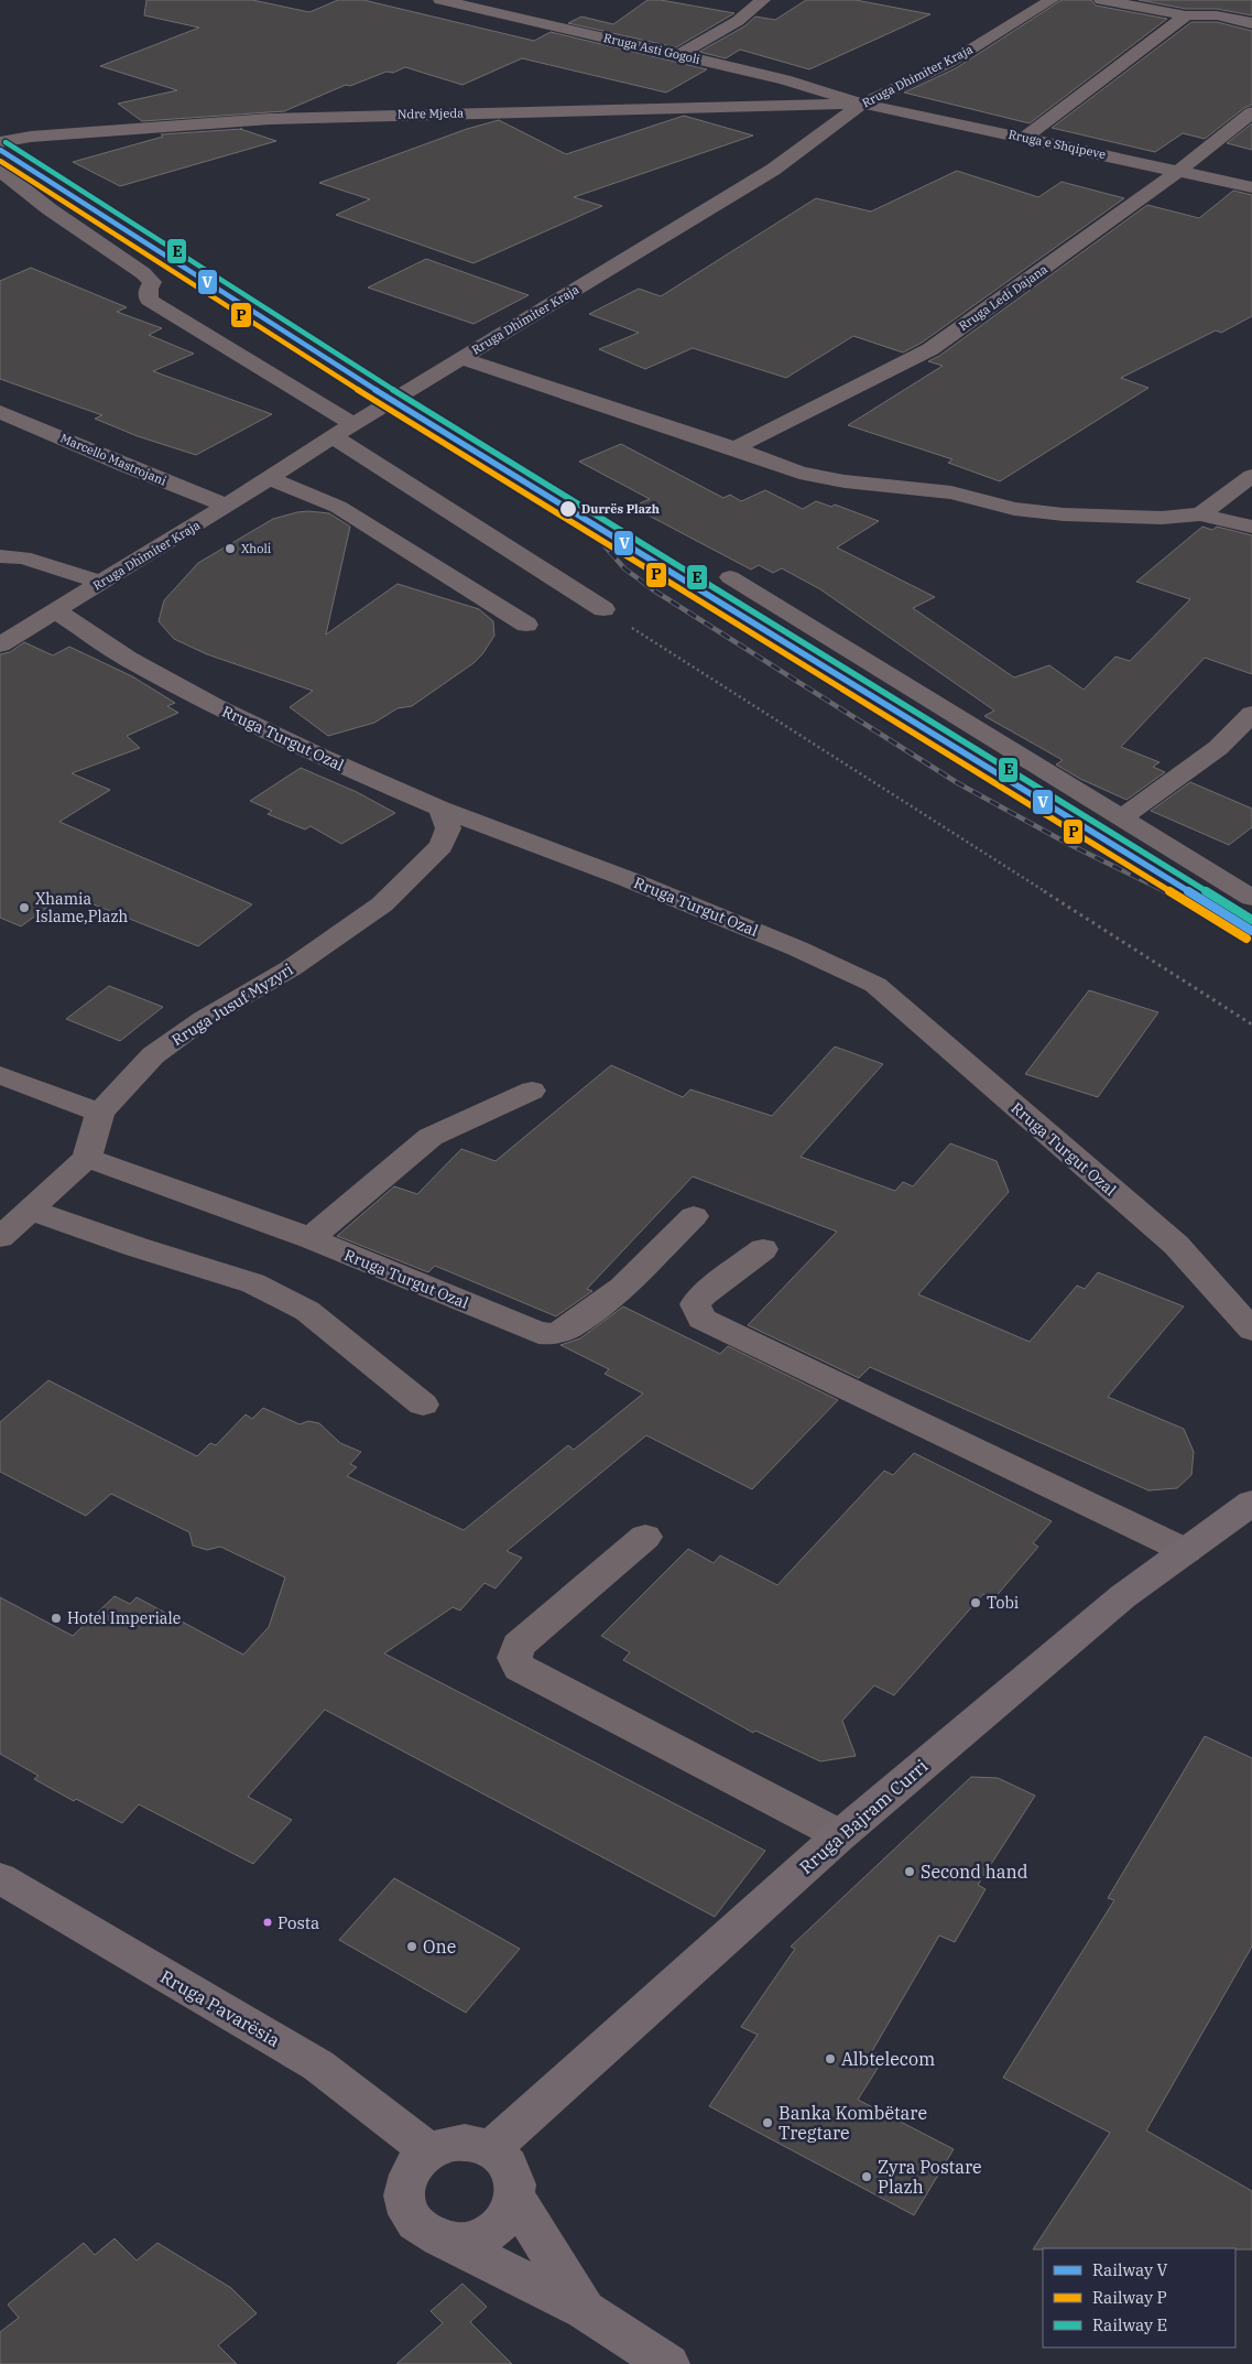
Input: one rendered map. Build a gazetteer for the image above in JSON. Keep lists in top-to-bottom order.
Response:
{
  "streets": {
    "main road": ["Rruga Bajram Curri", "Rruga Pavarësia"],
    "street": [
      "Rruga Asti Gogoli",
      "Rruga Dhimiter Kraja",
      "Ndre Mjeda",
      "Rruga e Shqipeve",
      "Rruga Ledi Dajana",
      "Marcello Mastrojani",
      "Rruga Turgut Ozal",
      "Rruga Jusuf Myzyri"
    ]
  },
  "crossings": [
    ["Rruga Asti Gogoli", "Rruga Dhimiter Kraja"],
    ["Rruga Asti Gogoli", "Ndre Mjeda"],
    ["Rruga Asti Gogoli", "Rruga e Shqipeve"],
    ["Rruga Dhimiter Kraja", "Ndre Mjeda"],
    ["Rruga Dhimiter Kraja", "Rruga e Shqipeve"],
    ["Rruga Dhimiter Kraja", "Marcello Mastrojani"],
    ["Rruga Dhimiter Kraja", "Rruga Turgut Ozal"],
    ["Ndre Mjeda", "Rruga e Shqipeve"],
    ["Rruga e Shqipeve", "Rruga Ledi Dajana"],
    ["Rruga Turgut Ozal", "Rruga Jusuf Myzyri"],
    ["Rruga Bajram Curri", "Rruga Pavarësia"]
  ],
  "places": [
    "Durrës Plazh",
    "Xholi",
    "Xhamia Islame,Plazh",
    "Tobi",
    "Hotel Imperiale",
    "Second hand",
    "Posta",
    "One",
    "Albtelecom",
    "Banka Kombëtare Tregtare",
    "Zyra Postare Plazh"
  ],
  "lines": ["rail line E", "rail line V", "rail line P"],
  "legend": ["Railway V", "Railway P", "Railway E"]
}
